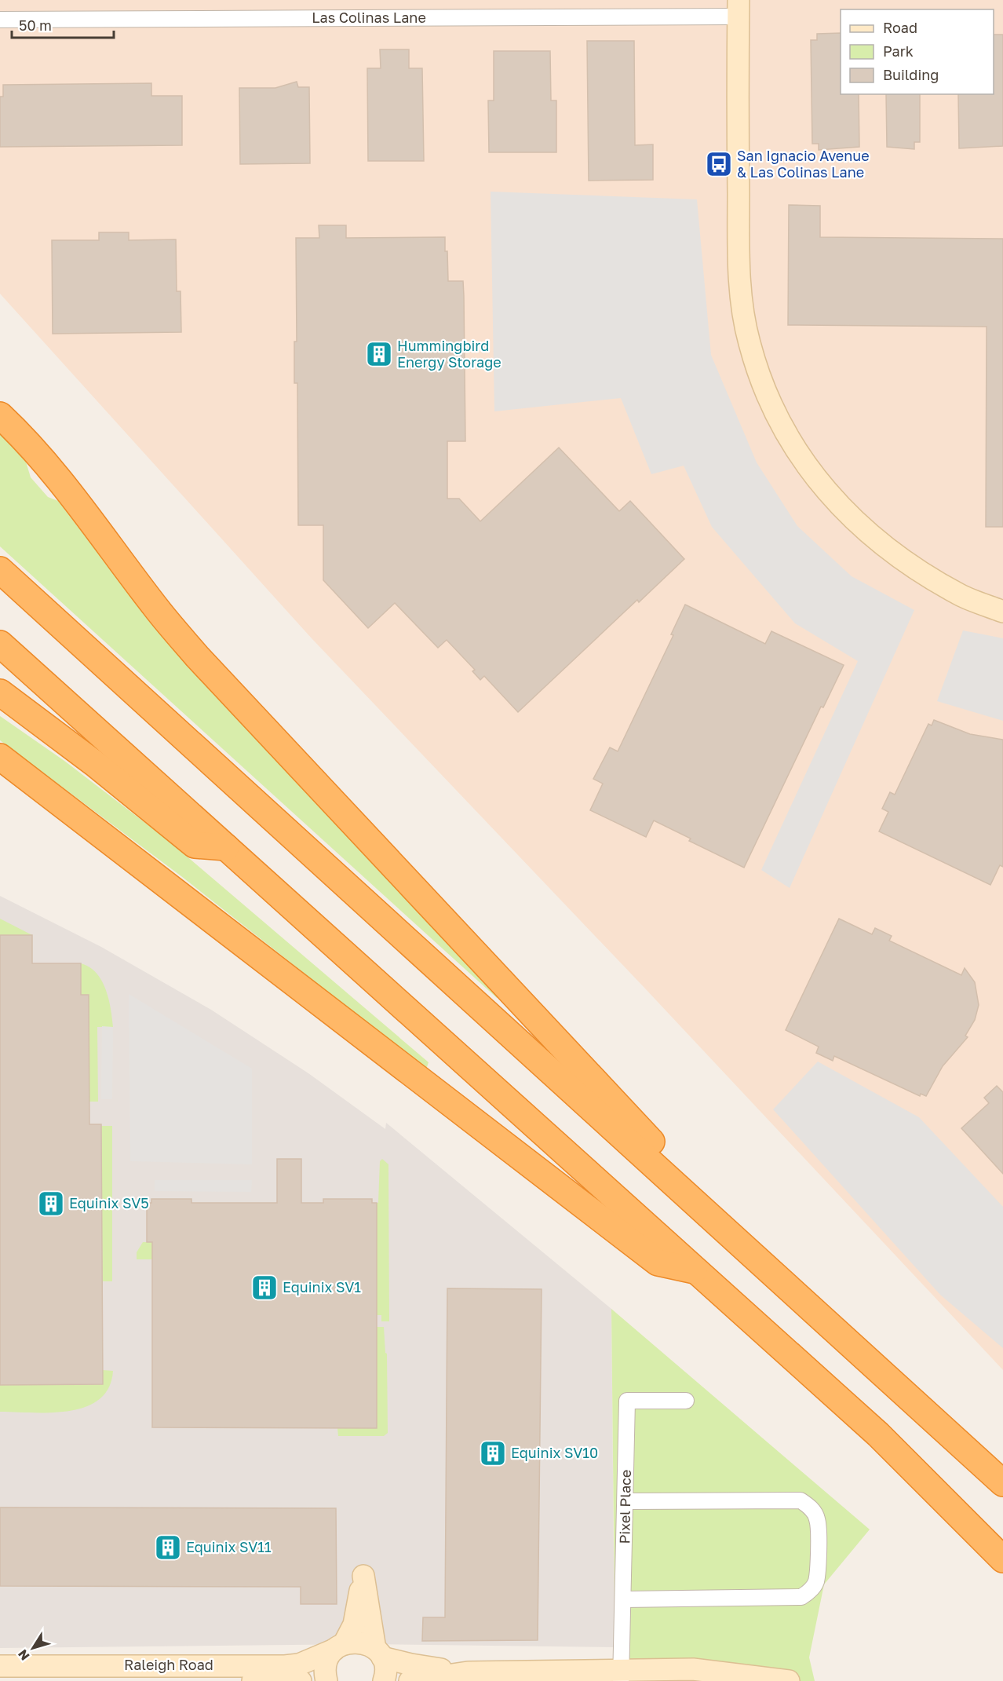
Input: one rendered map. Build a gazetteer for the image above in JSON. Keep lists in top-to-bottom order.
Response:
{
  "streets": {
    "street": ["Las Colinas Lane", "Pixel Place", "Raleigh Road"]
  },
  "places": {
    "bus stop": ["San Ignacio Avenue & Las Colinas Lane"],
    "building": [
      "Hummingbird Energy Storage",
      "Equinix SV5",
      "Equinix SV1",
      "Equinix SV10",
      "Equinix SV11"
    ]
  },
  "legend": ["Road", "Park", "Building"],
  "scale_bar": "50 m",
  "north": "bottom left"
}
